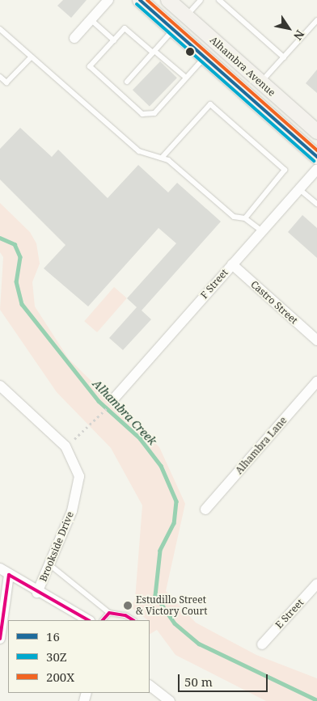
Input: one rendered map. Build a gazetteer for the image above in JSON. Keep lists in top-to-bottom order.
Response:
{
  "streets": {
    "main road": ["Alhambra Avenue"],
    "street": [
      "F Street",
      "Castro Street",
      "Alhambra Lane",
      "Brookside Drive",
      "E Street"
    ]
  },
  "crossings": [
    ["F Street", "Castro Street"]
  ],
  "water": ["Alhambra Creek"],
  "places": ["Estudillo Street & Victory Court"],
  "lines": ["transit line 16", "transit line 200X", "transit line 30Z"],
  "legend": ["16", "30Z", "200X"],
  "scale_bar": "50 m",
  "north": "bottom right"
}
